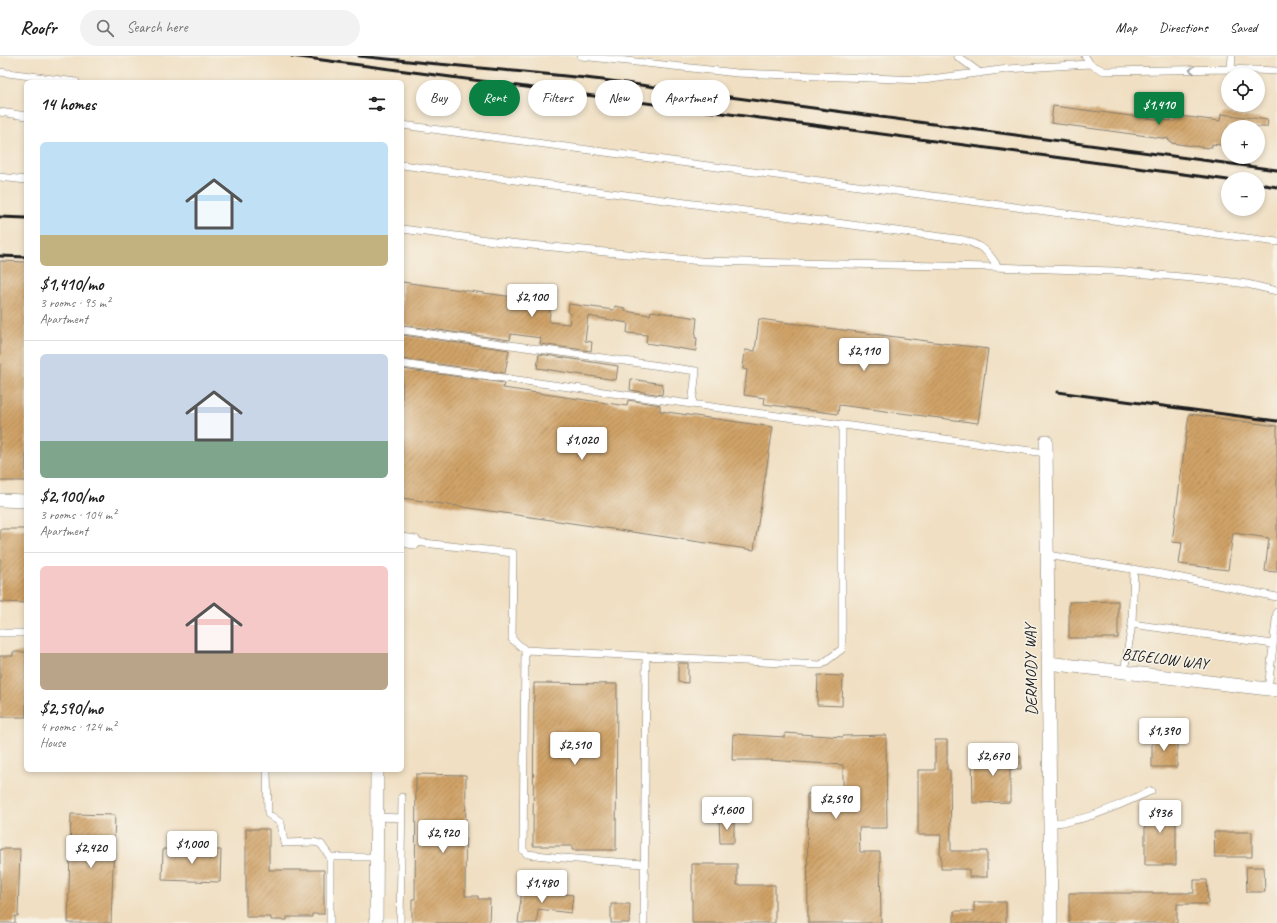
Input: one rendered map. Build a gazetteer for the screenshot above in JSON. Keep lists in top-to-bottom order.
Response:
{
  "streets": {
    "street": ["BIGELOW WAY", "DERMODY WAY"]
  },
  "crossings": [
    ["BIGELOW WAY", "DERMODY WAY"]
  ],
  "page": {
    "header": "Roofr",
    "search": "Search here",
    "nav": ["Map", "Directions", "Saved"],
    "map_buttons": ["+", "−"],
    "chip": [
      "Buy",
      "Rent",
      "Filters",
      "New",
      "Apartment"
    ],
    "heading": "14 homes",
    "price": [
      "$1,410",
      "$2,100",
      "$2,110",
      "$1,020",
      "$1,390",
      "$2,510",
      "$2,670",
      "$2,590",
      "$1,600",
      "$936",
      "$2,920",
      "$1,000",
      "$2,420",
      "$1,480"
    ],
    "list": [
      {
        "name": "$1,410/mo",
        "note": "3 rooms · 95 m² · Apartment"
      },
      {
        "name": "$2,100/mo",
        "note": "3 rooms · 104 m² · Apartment"
      },
      {
        "name": "$2,590/mo",
        "note": "4 rooms · 124 m² · House"
      }
    ]
  }
}
